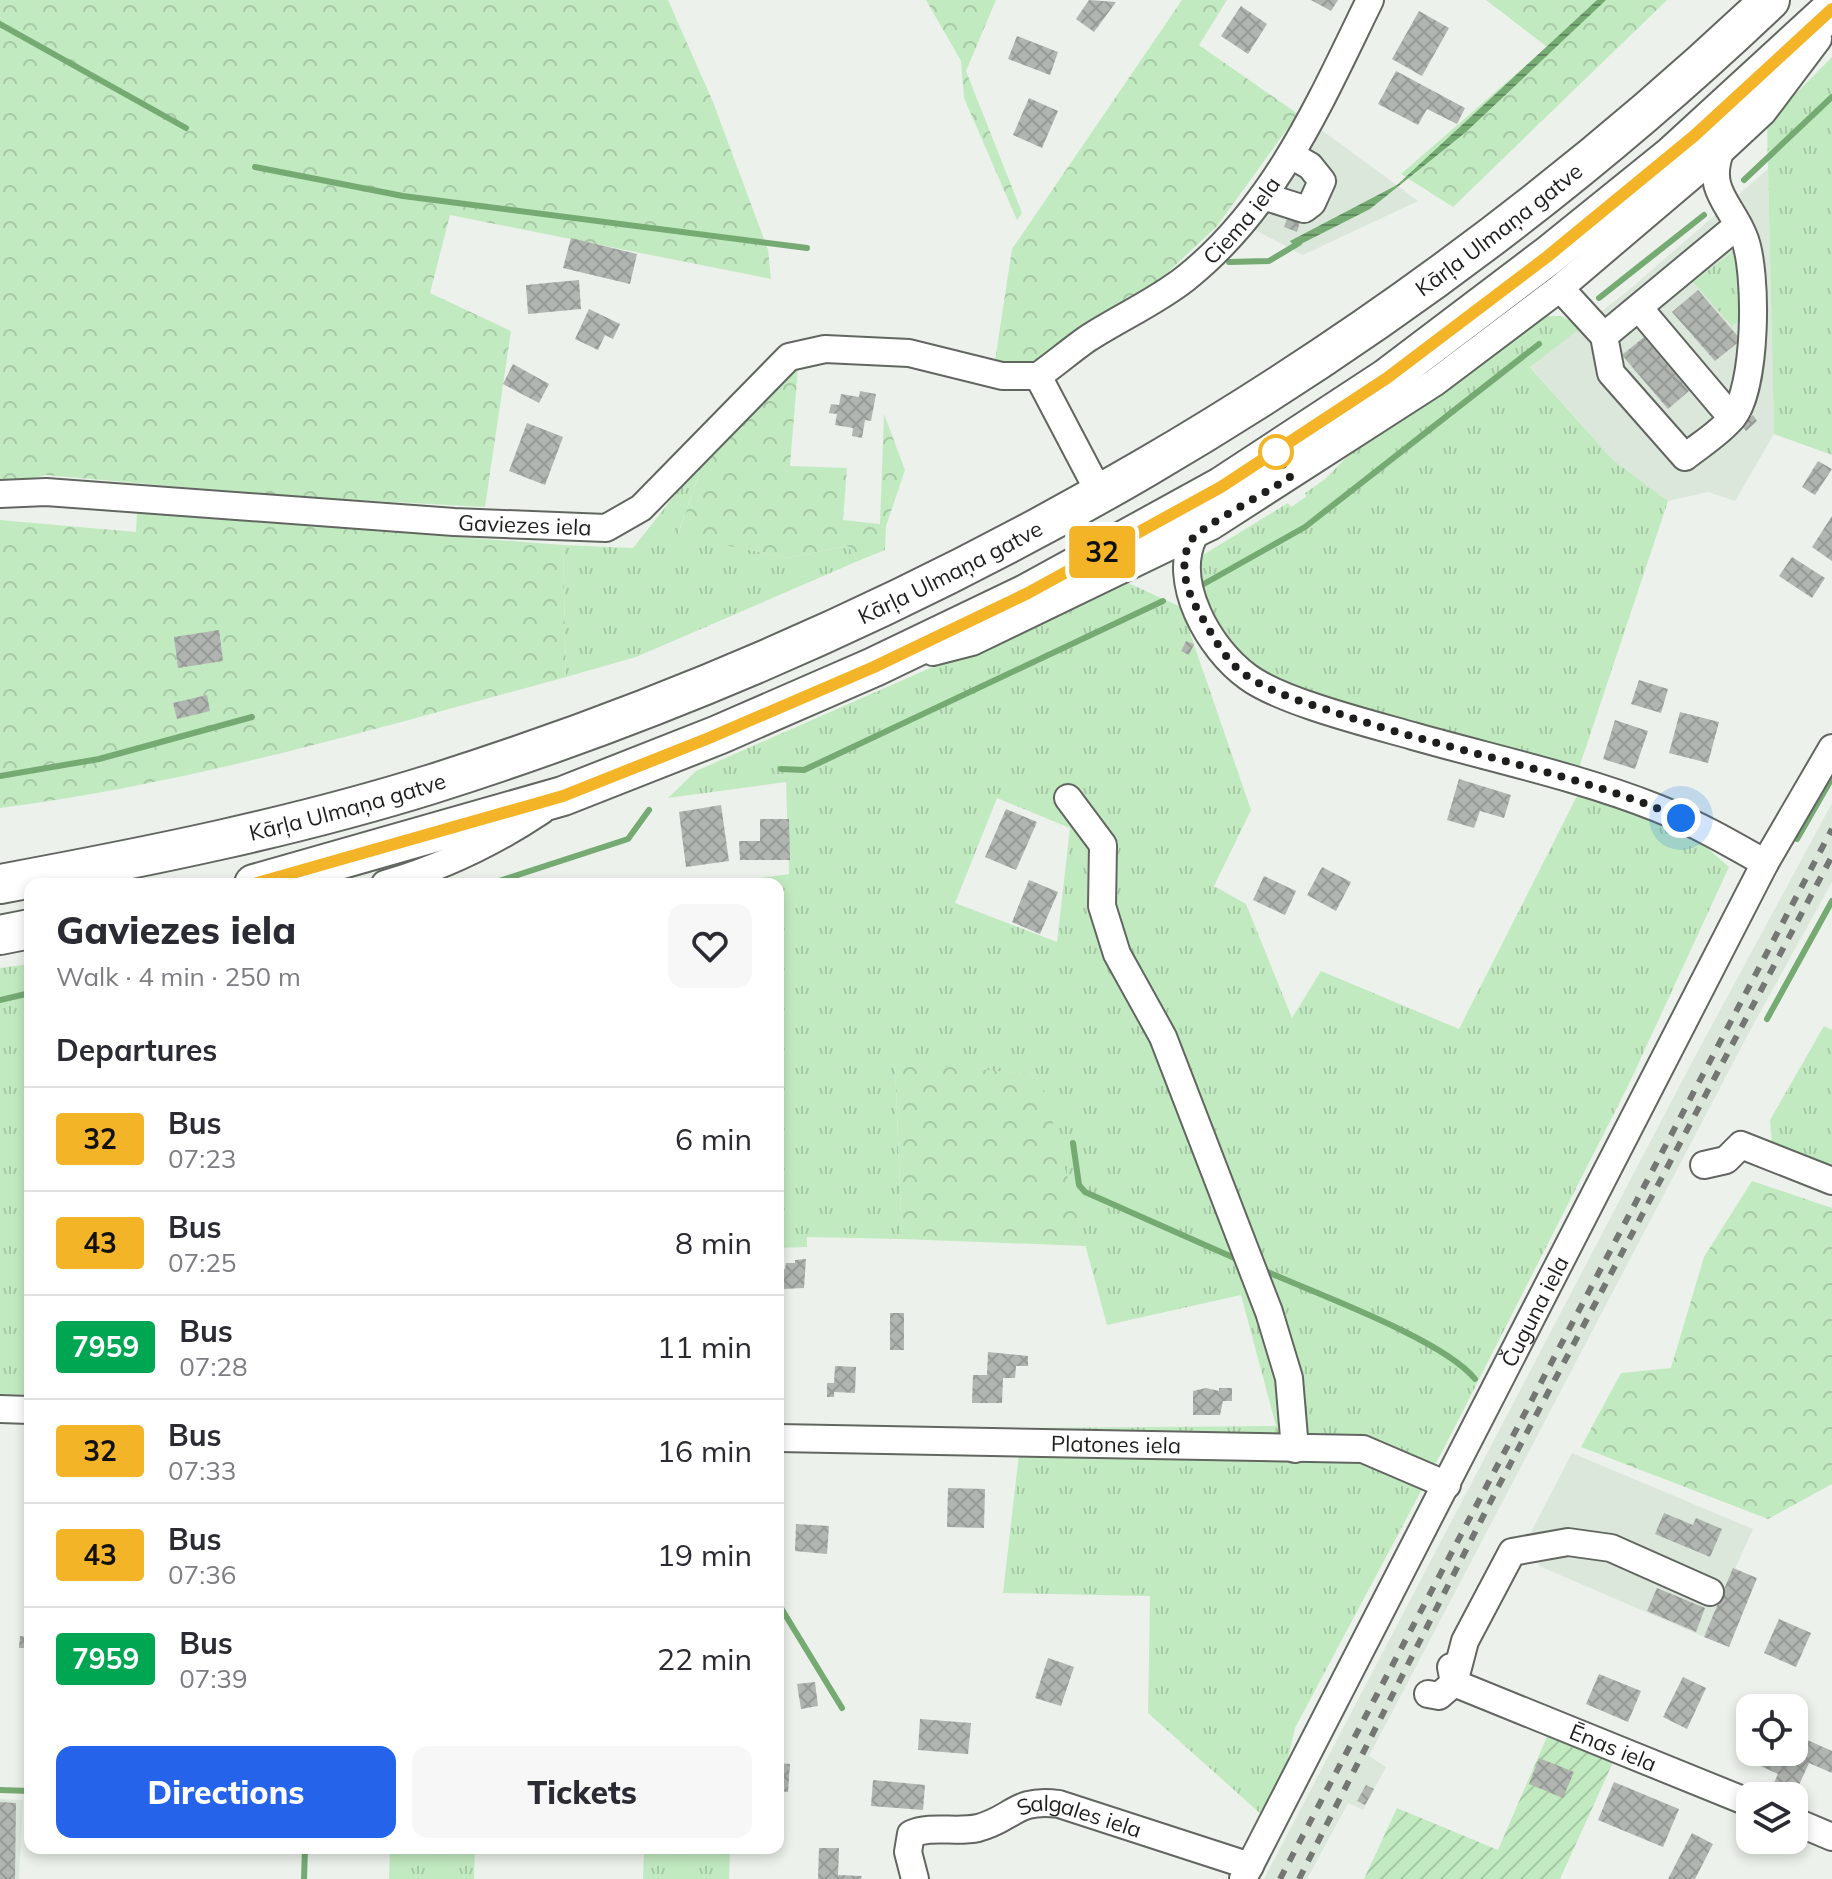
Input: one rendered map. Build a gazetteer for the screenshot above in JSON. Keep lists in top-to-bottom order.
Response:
{
  "streets": {
    "highway": ["Kārļa Ulmaņa gatve"],
    "street": [
      "Ciema iela",
      "Gaviezes iela",
      "Čuguna iela",
      "Platones iela",
      "Ēnas iela",
      "Salgales iela"
    ]
  },
  "crossings": [
    ["Ciema iela", "Gaviezes iela"],
    ["Čuguna iela", "Platones iela"],
    ["Čuguna iela", "Salgales iela"]
  ],
  "lines": ["bus line 32"],
  "page": {
    "on_map": "32",
    "heading": [
      ["Gaviezes iela", "Walk · 4 min · 250 m"],
      "Departures"
    ],
    "list": [
      {
        "mark": "32",
        "name": "Bus",
        "note": "07:23",
        "value": "6 min"
      },
      {
        "mark": "43",
        "name": "Bus",
        "note": "07:25",
        "value": "8 min"
      },
      {
        "mark": "7959",
        "name": "Bus",
        "note": "07:28",
        "value": "11 min"
      },
      {
        "mark": "32",
        "name": "Bus",
        "note": "07:33",
        "value": "16 min"
      },
      {
        "mark": "43",
        "name": "Bus",
        "note": "07:36",
        "value": "19 min"
      },
      {
        "mark": "7959",
        "name": "Bus",
        "note": "07:39",
        "value": "22 min"
      }
    ],
    "buttons": ["Directions", "Tickets"]
  }
}
